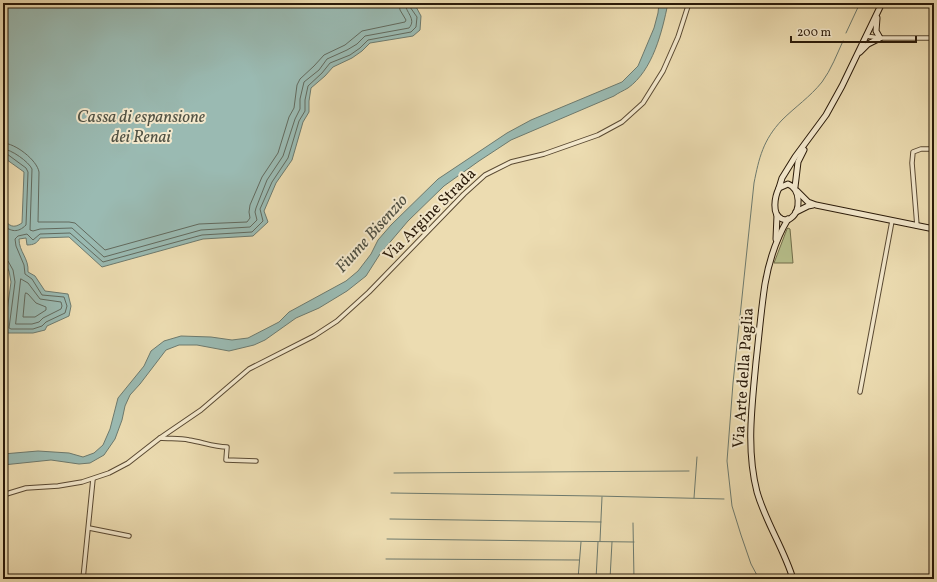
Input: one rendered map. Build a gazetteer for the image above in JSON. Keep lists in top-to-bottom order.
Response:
{
  "streets": {
    "main road": ["Via Arte della Paglia"],
    "street": ["Via Argine Strada"]
  },
  "water": ["Cassa di espansione dei Renai", "Fiume Bisenzio"],
  "scale_bar": "200 m"
}
